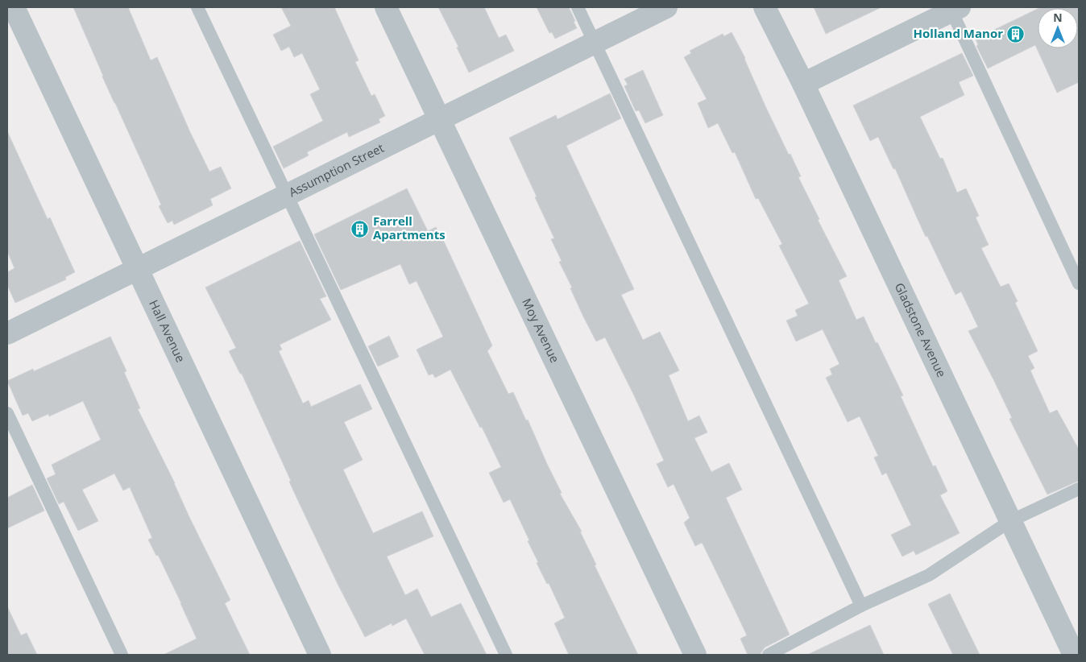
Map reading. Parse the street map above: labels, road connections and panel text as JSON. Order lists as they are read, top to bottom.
{
  "streets": {
    "street": [
      "Assumption Street",
      "Gladstone Avenue",
      "Hall Avenue",
      "Moy Avenue"
    ]
  },
  "crossings": [
    ["Assumption Street", "Hall Avenue"],
    ["Assumption Street", "Moy Avenue"]
  ],
  "places": {
    "building": ["Holland Manor", "Farrell Apartments"]
  },
  "north": "top"
}
